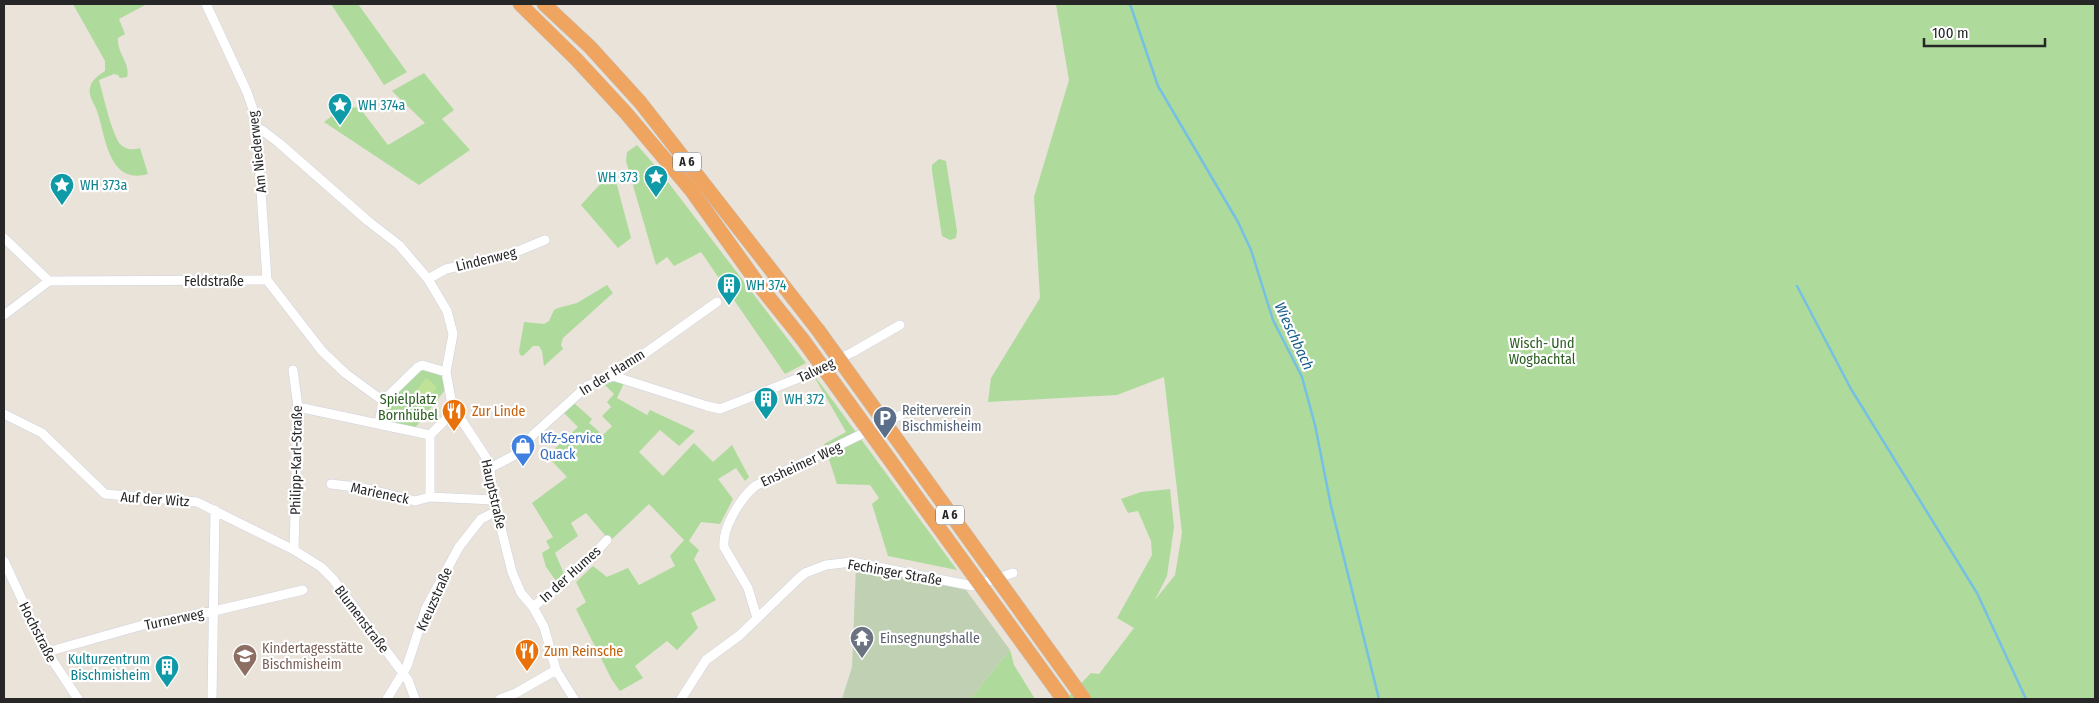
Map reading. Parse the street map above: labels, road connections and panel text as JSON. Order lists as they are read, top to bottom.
{
  "streets": {
    "highway": ["A 6"],
    "street": [
      "Am Niederweg",
      "Lindenweg",
      "Feldstraße",
      "Talweg",
      "In der Hamm",
      "Philipp-Karl-Straße",
      "Ensheimer Weg",
      "Marieneck",
      "Hauptstraße",
      "Auf der Witz",
      "Fechinger Straße",
      "In der Humes",
      "Kreuzstraße",
      "Turnerweg",
      "Blumenstraße",
      "Hochstraße"
    ]
  },
  "crossings": [
    ["Am Niederweg", "Feldstraße"],
    ["Am Niederweg", "Hauptstraße"],
    ["Lindenweg", "Hauptstraße"],
    ["Talweg", "In der Hamm"],
    ["In der Hamm", "Hauptstraße"],
    ["Philipp-Karl-Straße", "Auf der Witz"],
    ["Philipp-Karl-Straße", "Blumenstraße"],
    ["Ensheimer Weg", "Fechinger Straße"],
    ["Marieneck", "Hauptstraße"],
    ["Hauptstraße", "In der Humes"],
    ["Hauptstraße", "Kreuzstraße"],
    ["Auf der Witz", "Blumenstraße"],
    ["Kreuzstraße", "Blumenstraße"],
    ["Turnerweg", "Hochstraße"]
  ],
  "water": ["Wieschbach"],
  "parks": ["Wisch- Und Wogbachtal", "Spielplatz Bornhübel"],
  "places": {
    "place": ["WH 374a", "WH 373", "WH 373a"],
    "building": ["WH 374", "WH 372", "Kulturzentrum Bischmisheim"],
    "restaurant": ["Zur Linde", "Zum Reinsche"],
    "parking": ["Reiterverein Bischmisheim"],
    "shop": ["Kfz-Service Quack"],
    "temple": ["Einsegnungshalle"],
    "school or university": ["Kindertagesstätte Bischmisheim"]
  },
  "scale_bar": "100 m"
}
